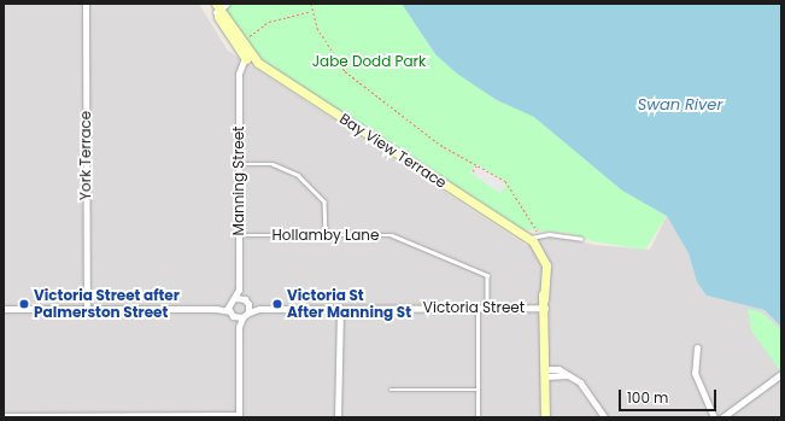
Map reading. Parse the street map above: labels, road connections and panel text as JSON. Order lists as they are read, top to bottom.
{
  "streets": {
    "street": [
      "Bay View Terrace",
      "York Terrace",
      "Manning Street",
      "Victoria Street"
    ],
    "lane": ["Hollamby Lane"]
  },
  "crossings": [
    ["Bay View Terrace", "Manning Street"],
    ["Bay View Terrace", "Victoria Street"],
    ["Manning Street", "Hollamby Lane"],
    ["Manning Street", "Victoria Street"],
    ["Hollamby Lane", "Victoria Street"]
  ],
  "water": ["Swan River"],
  "parks": ["Jabe Dodd Park"],
  "places": ["Victoria Street after Palmerston Street", "Victoria St After Manning St"],
  "scale_bar": "100 m"
}
